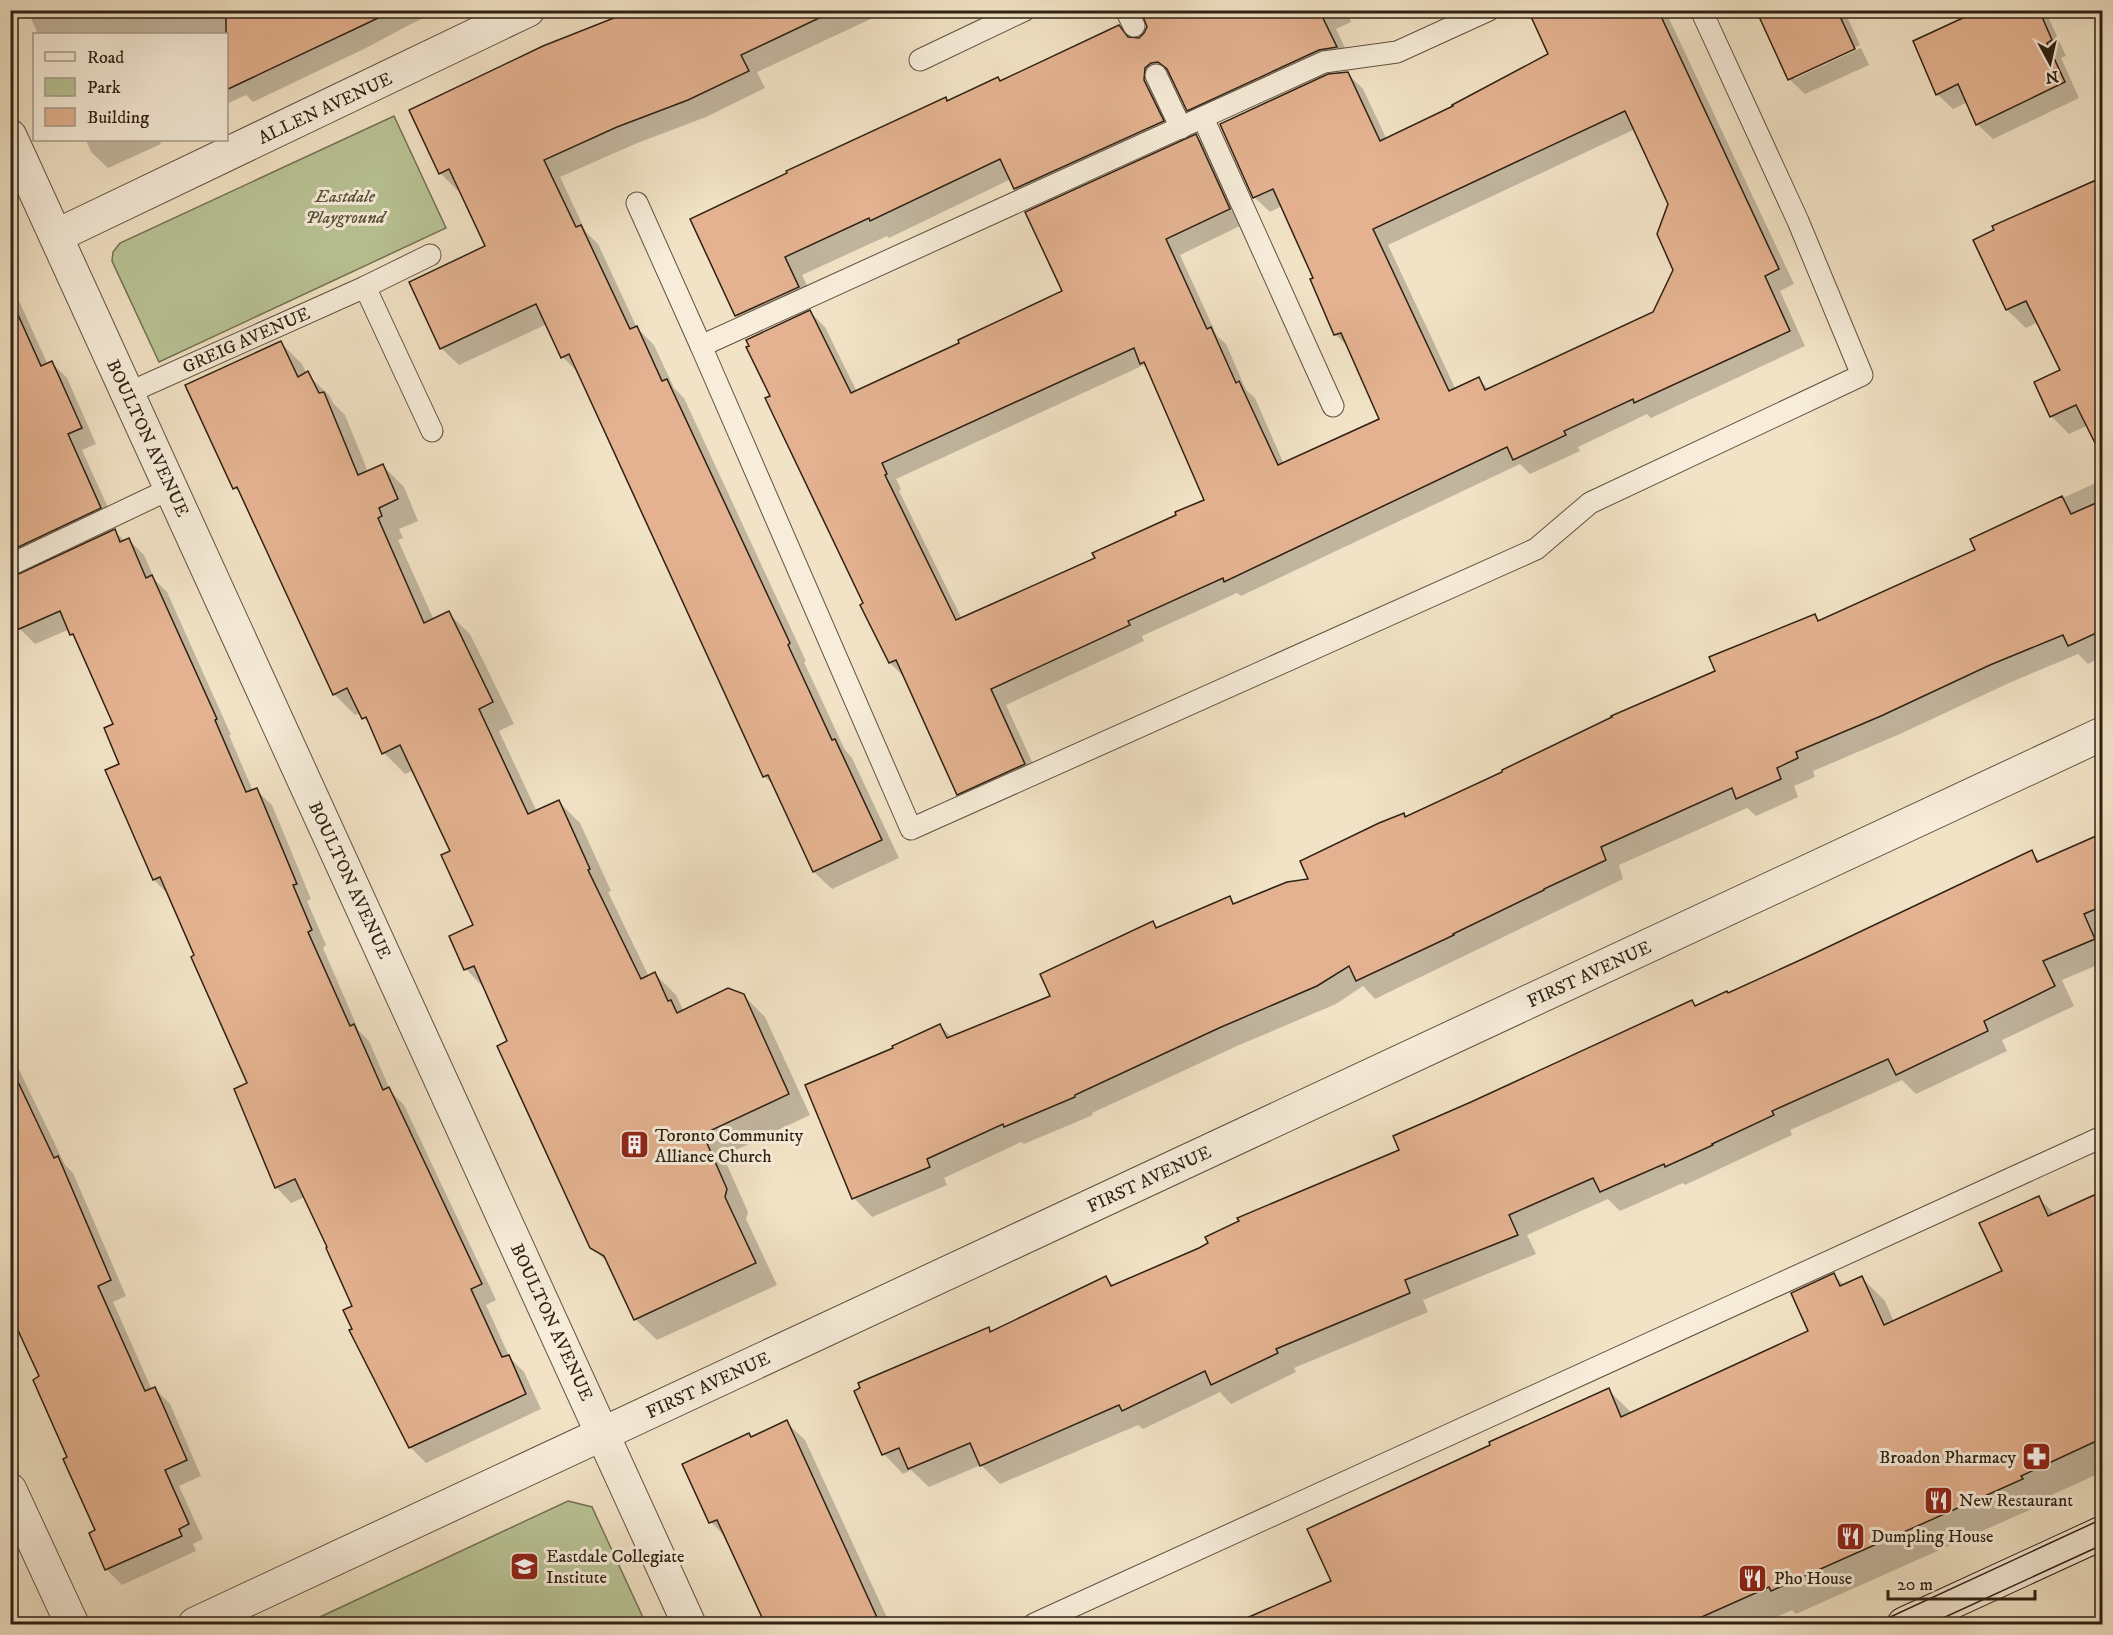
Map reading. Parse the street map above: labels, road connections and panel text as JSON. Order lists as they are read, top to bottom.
{
  "streets": {
    "street": ["ALLEN AVENUE", "BOULTON AVENUE", "FIRST AVENUE"],
    "lane": ["GREIG AVENUE"]
  },
  "crossings": [
    ["ALLEN AVENUE", "BOULTON AVENUE"],
    ["GREIG AVENUE", "BOULTON AVENUE"],
    ["BOULTON AVENUE", "FIRST AVENUE"]
  ],
  "parks": ["Eastdale Playground"],
  "places": {
    "building": ["Toronto Community Alliance Church"],
    "pharmacy": ["Broadon Pharmacy"],
    "restaurant": ["New Restaurant", "Dumpling House", "Pho House"],
    "school or university": ["Eastdale Collegiate Institute"]
  },
  "legend": ["Road", "Park", "Building"],
  "scale_bar": "20 m",
  "north": "bottom"
}
